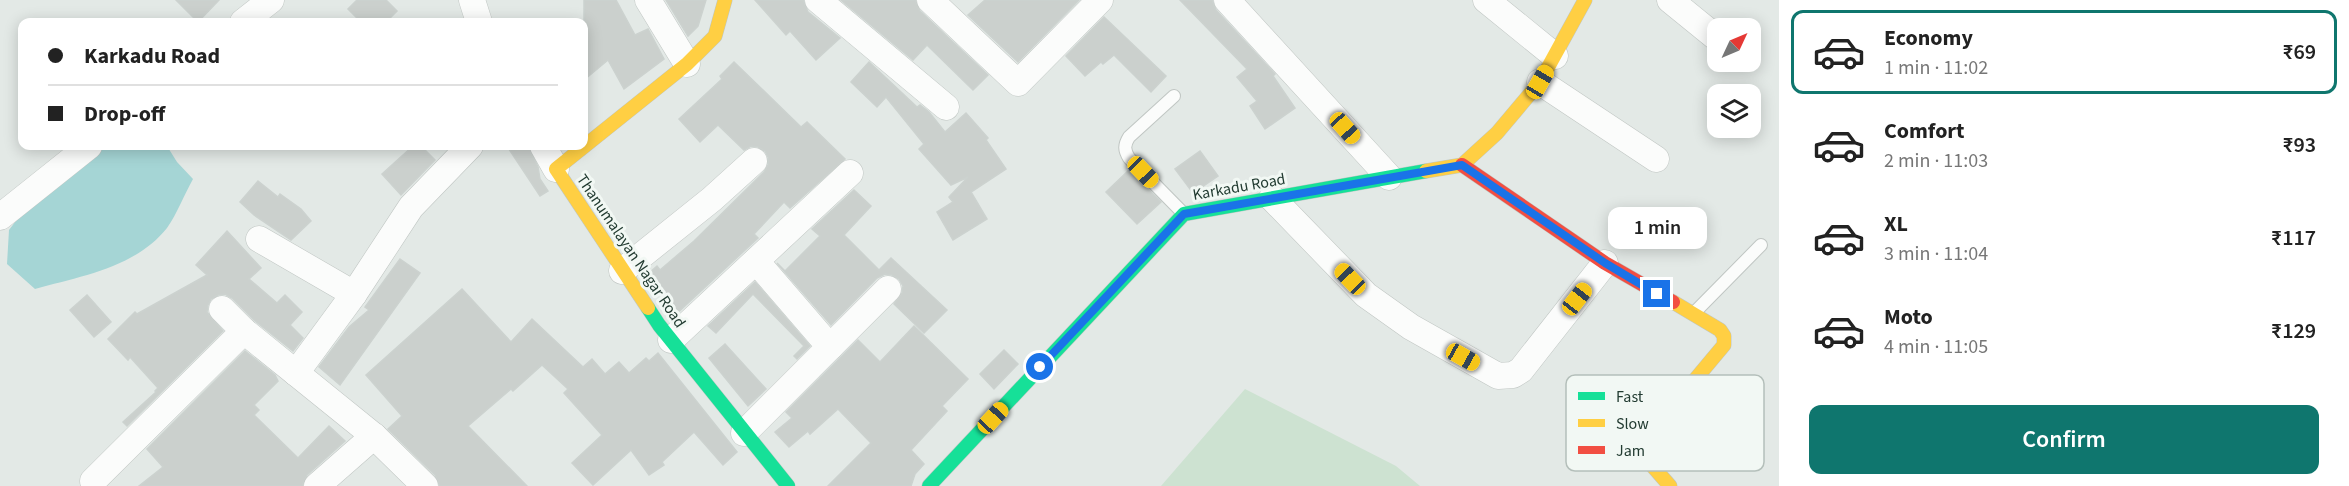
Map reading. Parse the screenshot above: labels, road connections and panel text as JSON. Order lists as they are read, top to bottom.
{
  "streets": {
    "street": ["Karkadu Road", "Thanumalayan Nagar Road"]
  },
  "legend": ["Fast", "Slow", "Jam"],
  "north": "top right",
  "page": {
    "list": [
      {
        "name": "Economy",
        "note": "1 min · 11:02",
        "value": "₹69"
      },
      {
        "name": "Comfort",
        "note": "2 min · 11:03",
        "value": "₹93"
      },
      {
        "name": "XL",
        "note": "3 min · 11:04",
        "value": "₹117"
      },
      {
        "name": "Moto",
        "note": "4 min · 11:05",
        "value": "₹129"
      }
    ],
    "banner": ["Karkadu Road", "Drop-off"],
    "bubble": "1 min",
    "buttons": "Confirm"
  }
}
